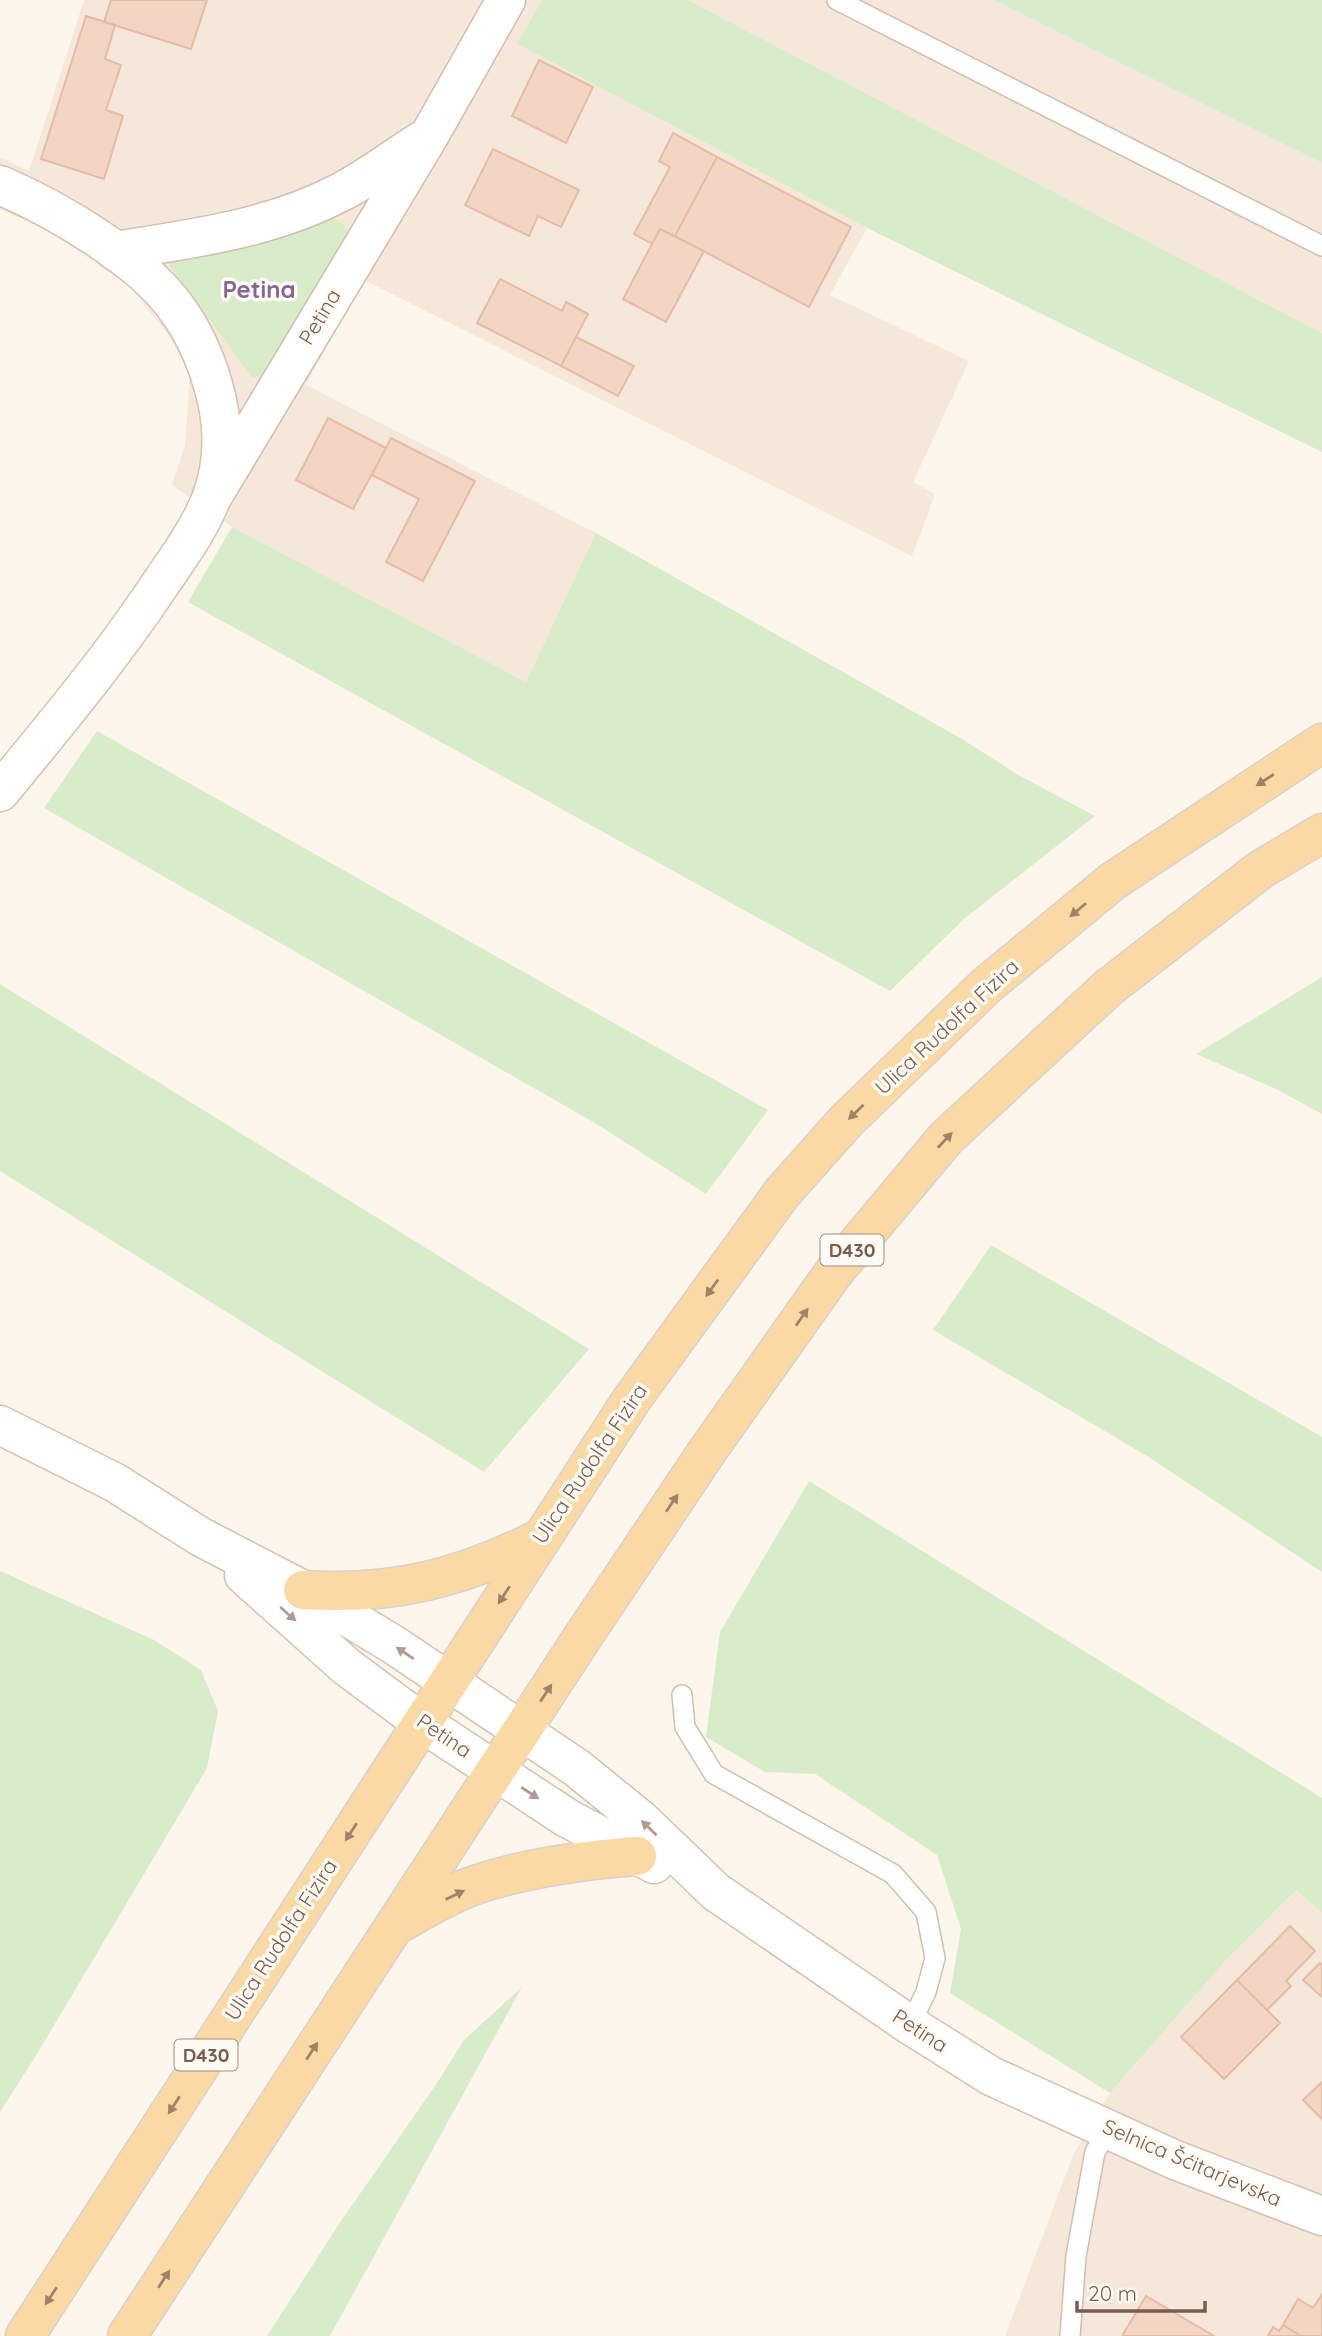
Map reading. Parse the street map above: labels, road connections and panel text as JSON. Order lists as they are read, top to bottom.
{
  "streets": {
    "main road": ["Ulica Rudolfa Fizira", "D430"],
    "street": ["Petina", "Selnica Šćitarjevska"]
  },
  "crossings": [
    ["Petina", "Ulica Rudolfa Fizira"],
    ["Petina", "D430"],
    ["Petina", "Selnica Šćitarjevska"]
  ],
  "districts": ["Petina"],
  "scale_bar": "20 m"
}
